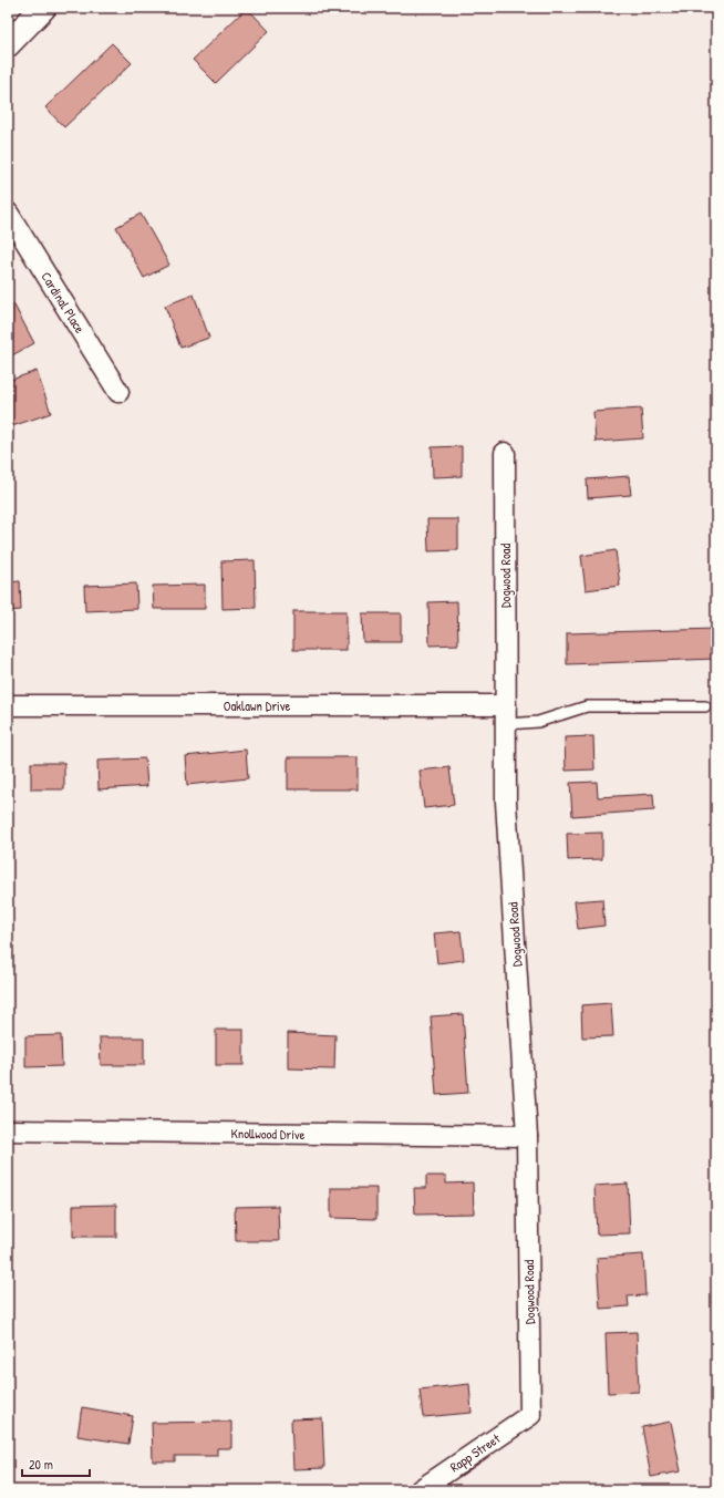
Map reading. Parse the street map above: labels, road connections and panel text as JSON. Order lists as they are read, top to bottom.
{
  "streets": {
    "street": [
      "Cardinal Place",
      "Dogwood Road",
      "Oaklawn Drive",
      "Knollwood Drive",
      "Rapp Street"
    ]
  },
  "crossings": [
    ["Dogwood Road", "Oaklawn Drive"],
    ["Dogwood Road", "Knollwood Drive"],
    ["Dogwood Road", "Rapp Street"]
  ],
  "scale_bar": "20 m"
}
